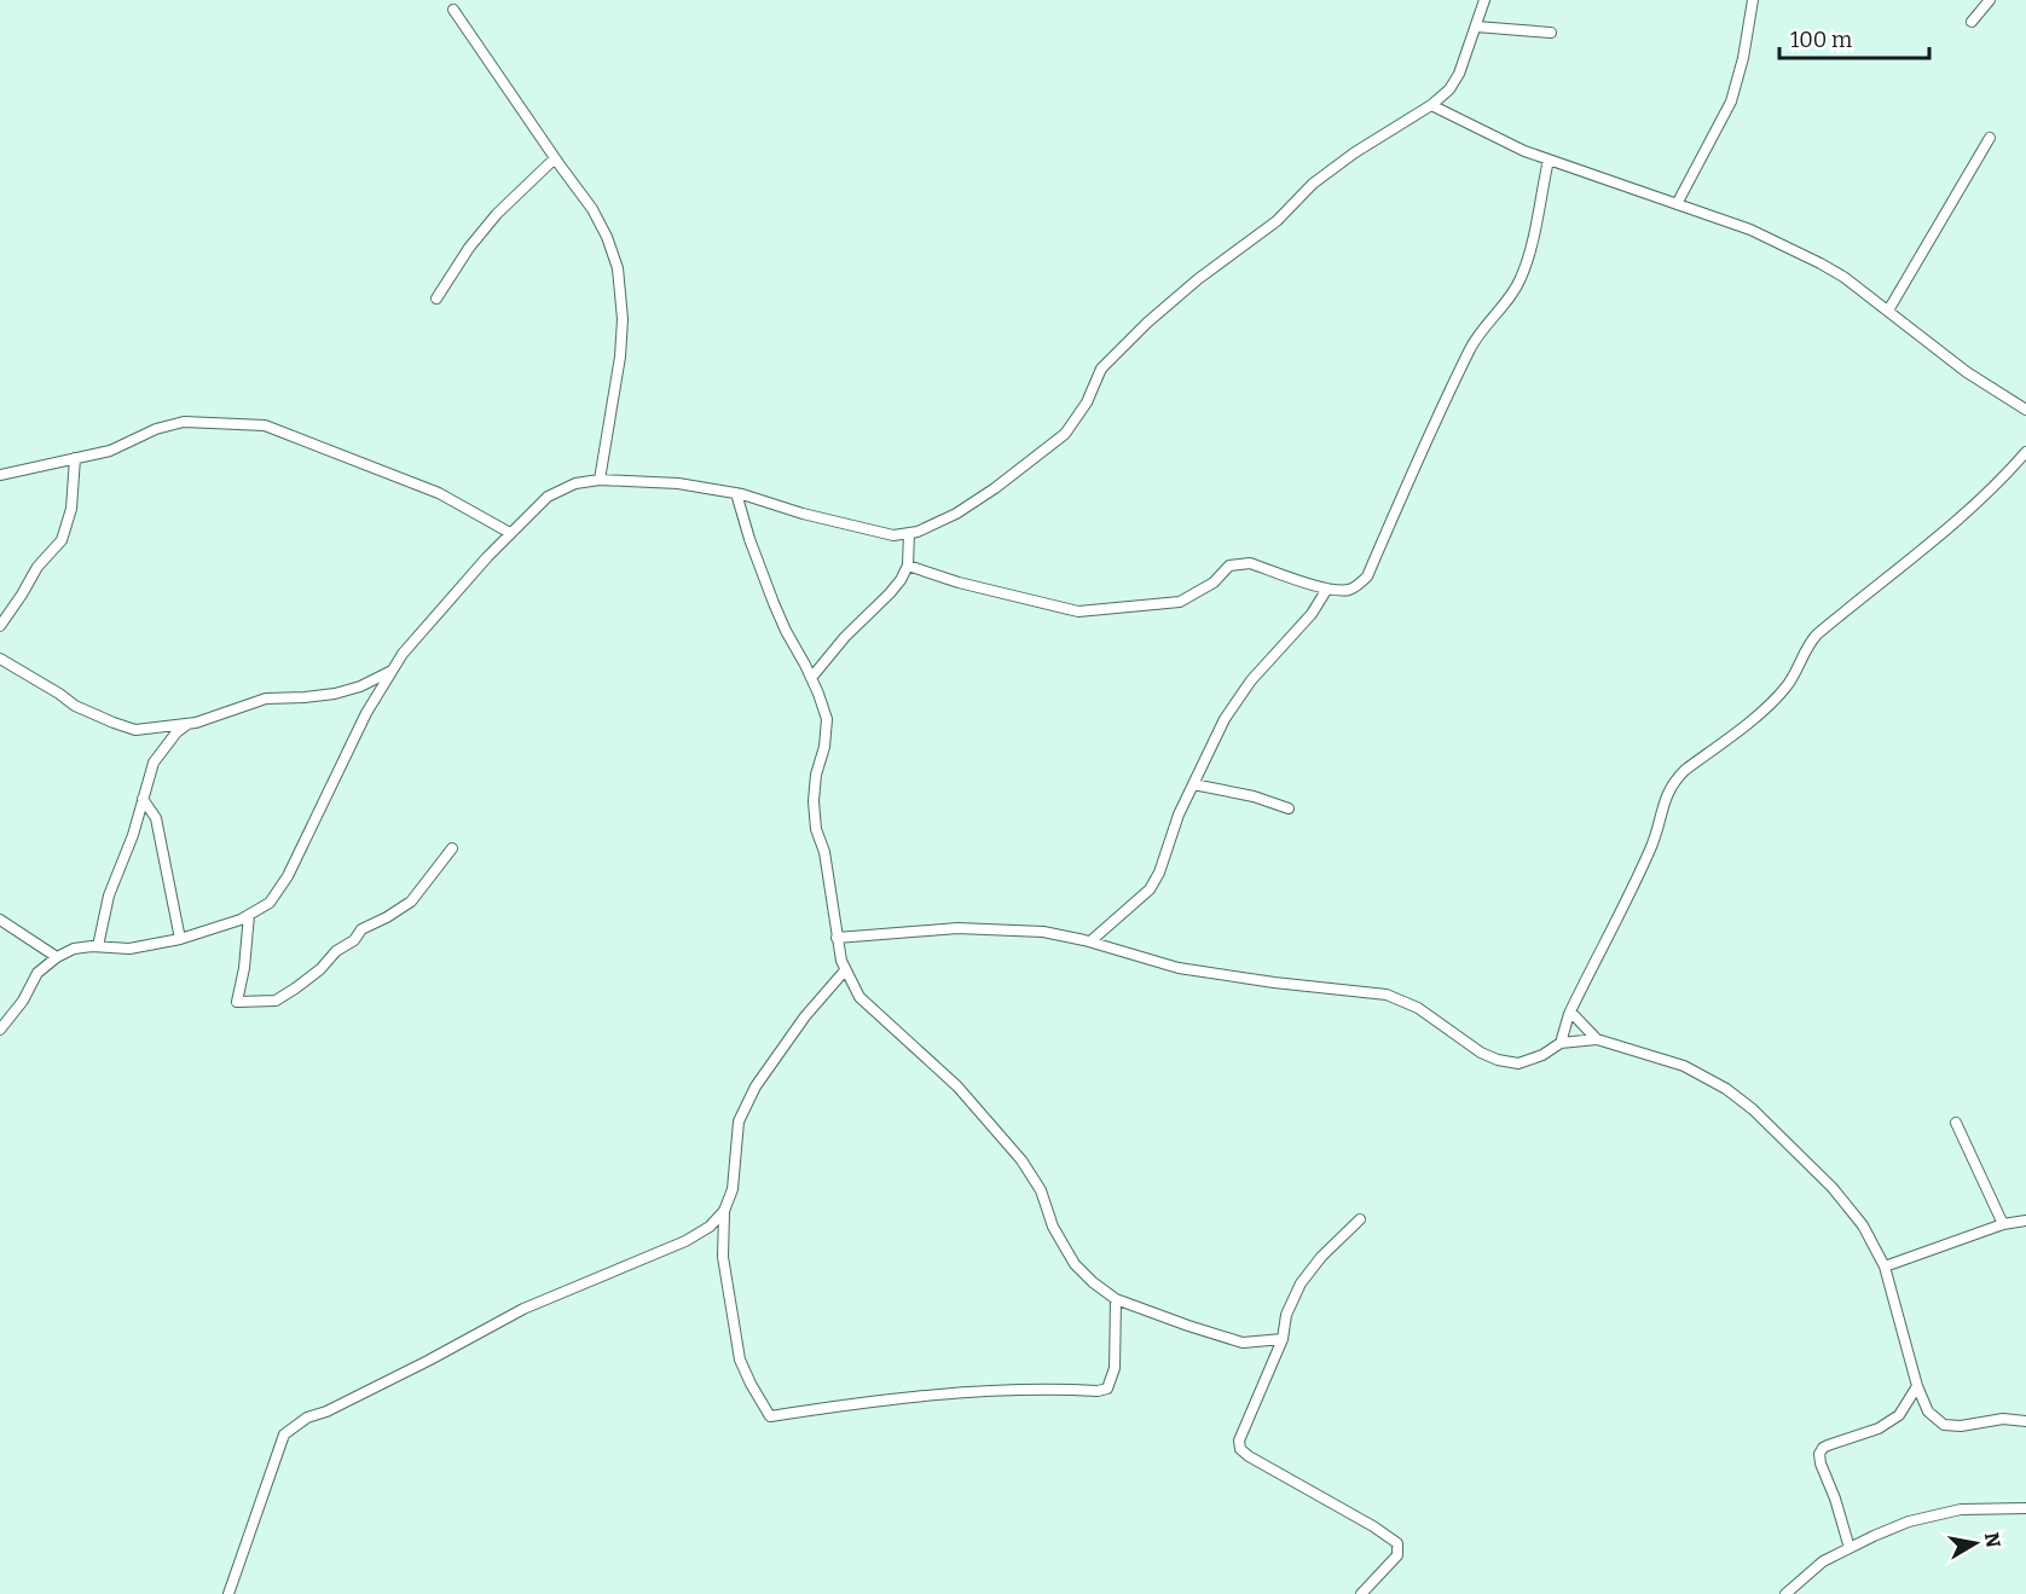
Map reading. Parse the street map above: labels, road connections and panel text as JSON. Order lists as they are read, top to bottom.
{
  "scale_bar": "100 m",
  "north": "right"
}
